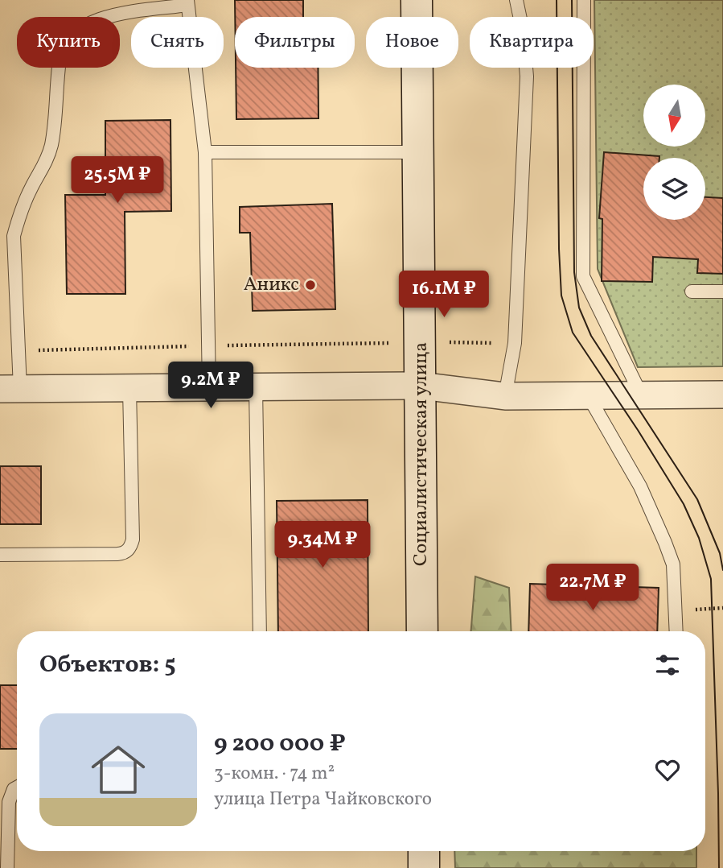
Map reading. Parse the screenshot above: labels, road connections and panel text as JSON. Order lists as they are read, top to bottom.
{
  "streets": {
    "street": ["Социалистическая улица"]
  },
  "places": ["Аникс"],
  "north": "bottom",
  "page": {
    "chip": [
      "Купить",
      "Снять",
      "Фильтры",
      "Новое",
      "Квартира"
    ],
    "price": [
      "25.5M ₽",
      "16.1M ₽",
      "9.2M ₽",
      "9.34M ₽",
      "22.7M ₽"
    ],
    "heading": "Объектов: 5",
    "list": [
      {
        "name": "9 200 000 ₽",
        "note": "3-комн. · 74 m² · улица Петра Чайковского"
      }
    ]
  }
}
